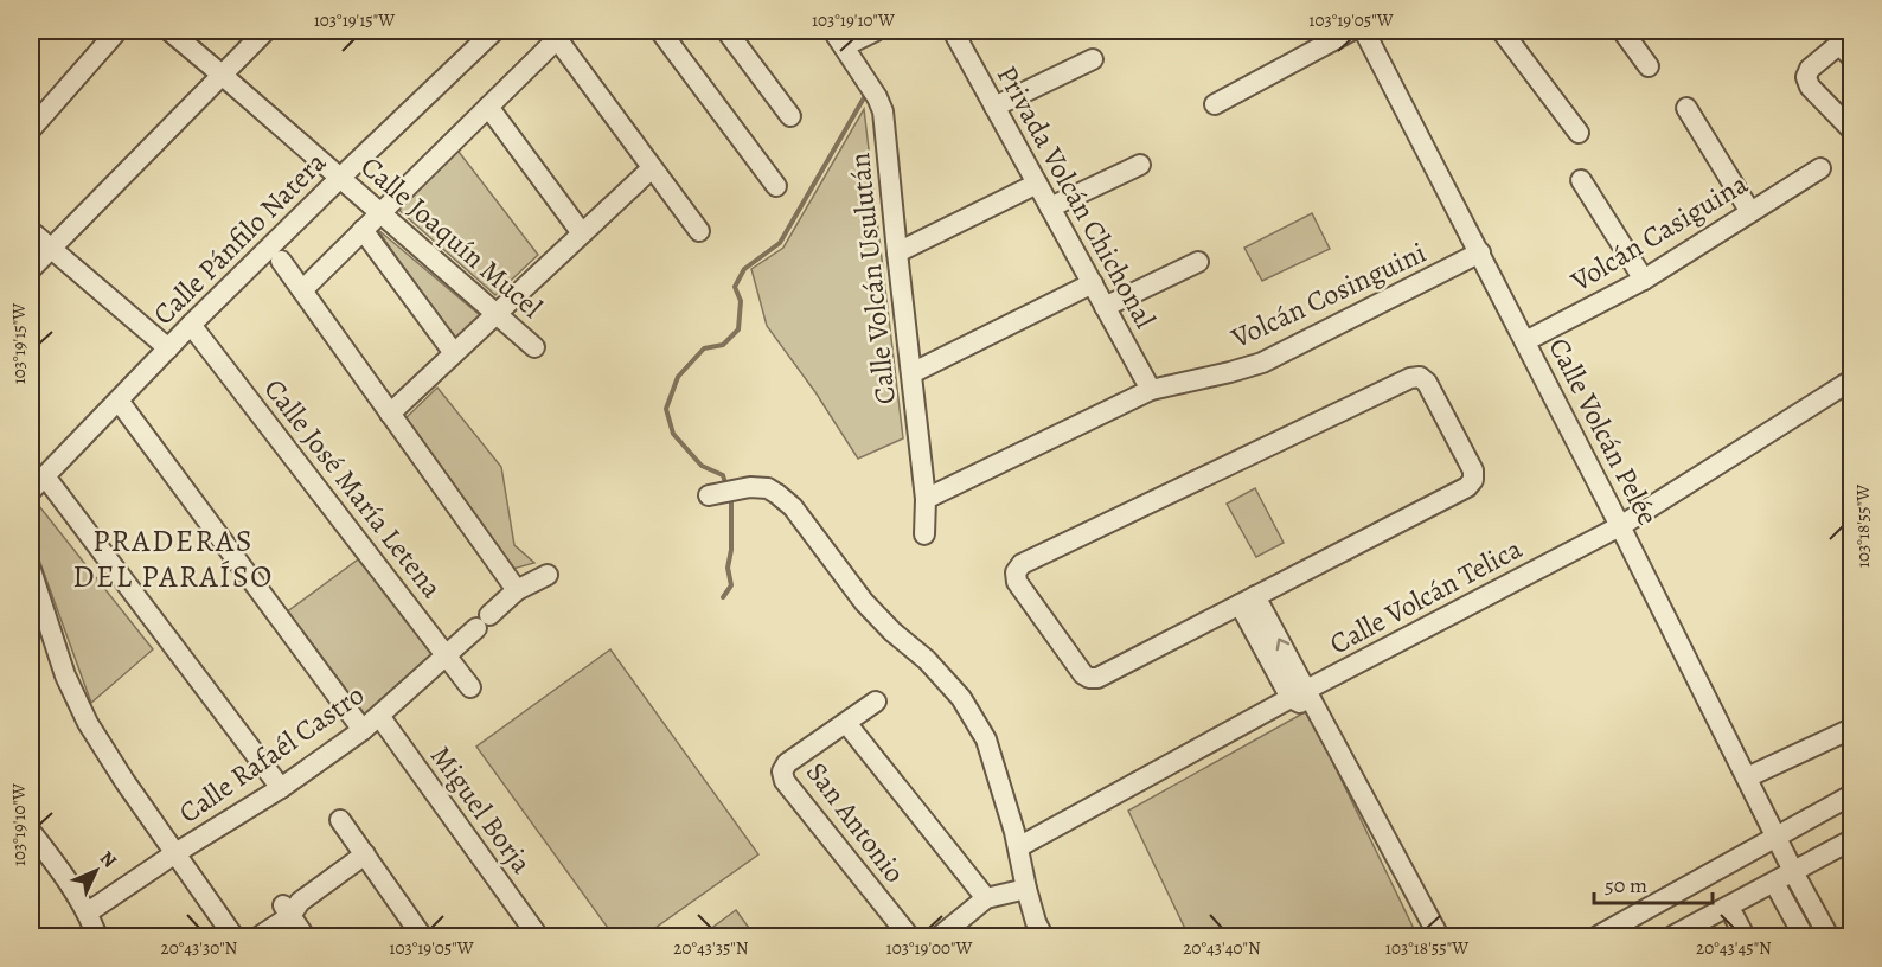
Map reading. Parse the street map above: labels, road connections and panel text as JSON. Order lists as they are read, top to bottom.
{
  "streets": {
    "street": [
      "Privada Volcán Chichonal",
      "Volcán Casiguina",
      "Calle Joaquín Mucel",
      "Calle Pánfilo Natera",
      "Calle Volcán Usulután",
      "Volcán Cosinguini",
      "Calle Volcán Pelée",
      "Calle José María Letena",
      "Calle Volcán Telica",
      "Calle Rafaél Castro",
      "Miguel Borja",
      "San Antonio"
    ]
  },
  "crossings": [
    ["Privada Volcán Chichonal", "Volcán Cosinguini"],
    ["Volcán Casiguina", "Calle Volcán Pelée"],
    ["Calle Joaquín Mucel", "Calle Pánfilo Natera"],
    ["Calle Pánfilo Natera", "Calle José María Letena"],
    ["Calle Volcán Usulután", "Volcán Cosinguini"],
    ["Volcán Cosinguini", "Calle Volcán Pelée"],
    ["Calle Volcán Pelée", "Calle Volcán Telica"],
    ["Calle José María Letena", "Calle Rafaél Castro"],
    ["Calle Rafaél Castro", "Miguel Borja"]
  ],
  "districts": ["PRADERAS DEL PARAÍSO"],
  "scale_bar": "50 m",
  "north": "top right",
  "coordinates": [
    "103°19'15\"W",
    "103°19'10\"W",
    "103°19'05\"W",
    "103°18'55\"W",
    "20°43'30\"N",
    "20°43'35\"N",
    "103°19'00\"W",
    "20°43'40\"N",
    "20°43'45\"N"
  ]
}
